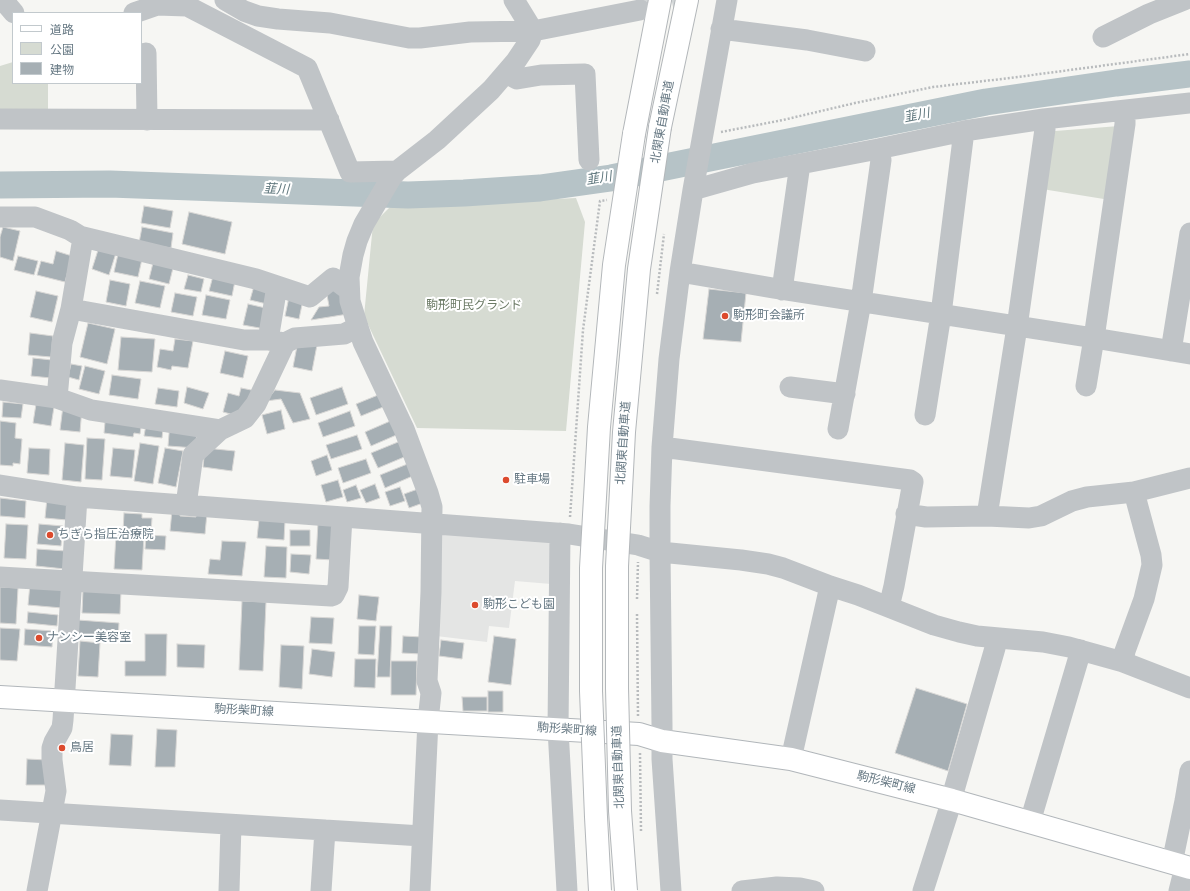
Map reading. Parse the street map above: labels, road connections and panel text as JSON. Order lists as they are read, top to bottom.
{
  "streets": {
    "main road": ["北関東自動車道", "駒形柴町線"]
  },
  "water": ["韮川"],
  "parks": ["駒形町民グランド"],
  "places": [
    "駒形町会議所",
    "駐車場",
    "ちぎら指圧治療院",
    "駒形こども園",
    "ナンシー美容室",
    "鳥居"
  ],
  "legend": ["道路", "公園", "建物"]
}
